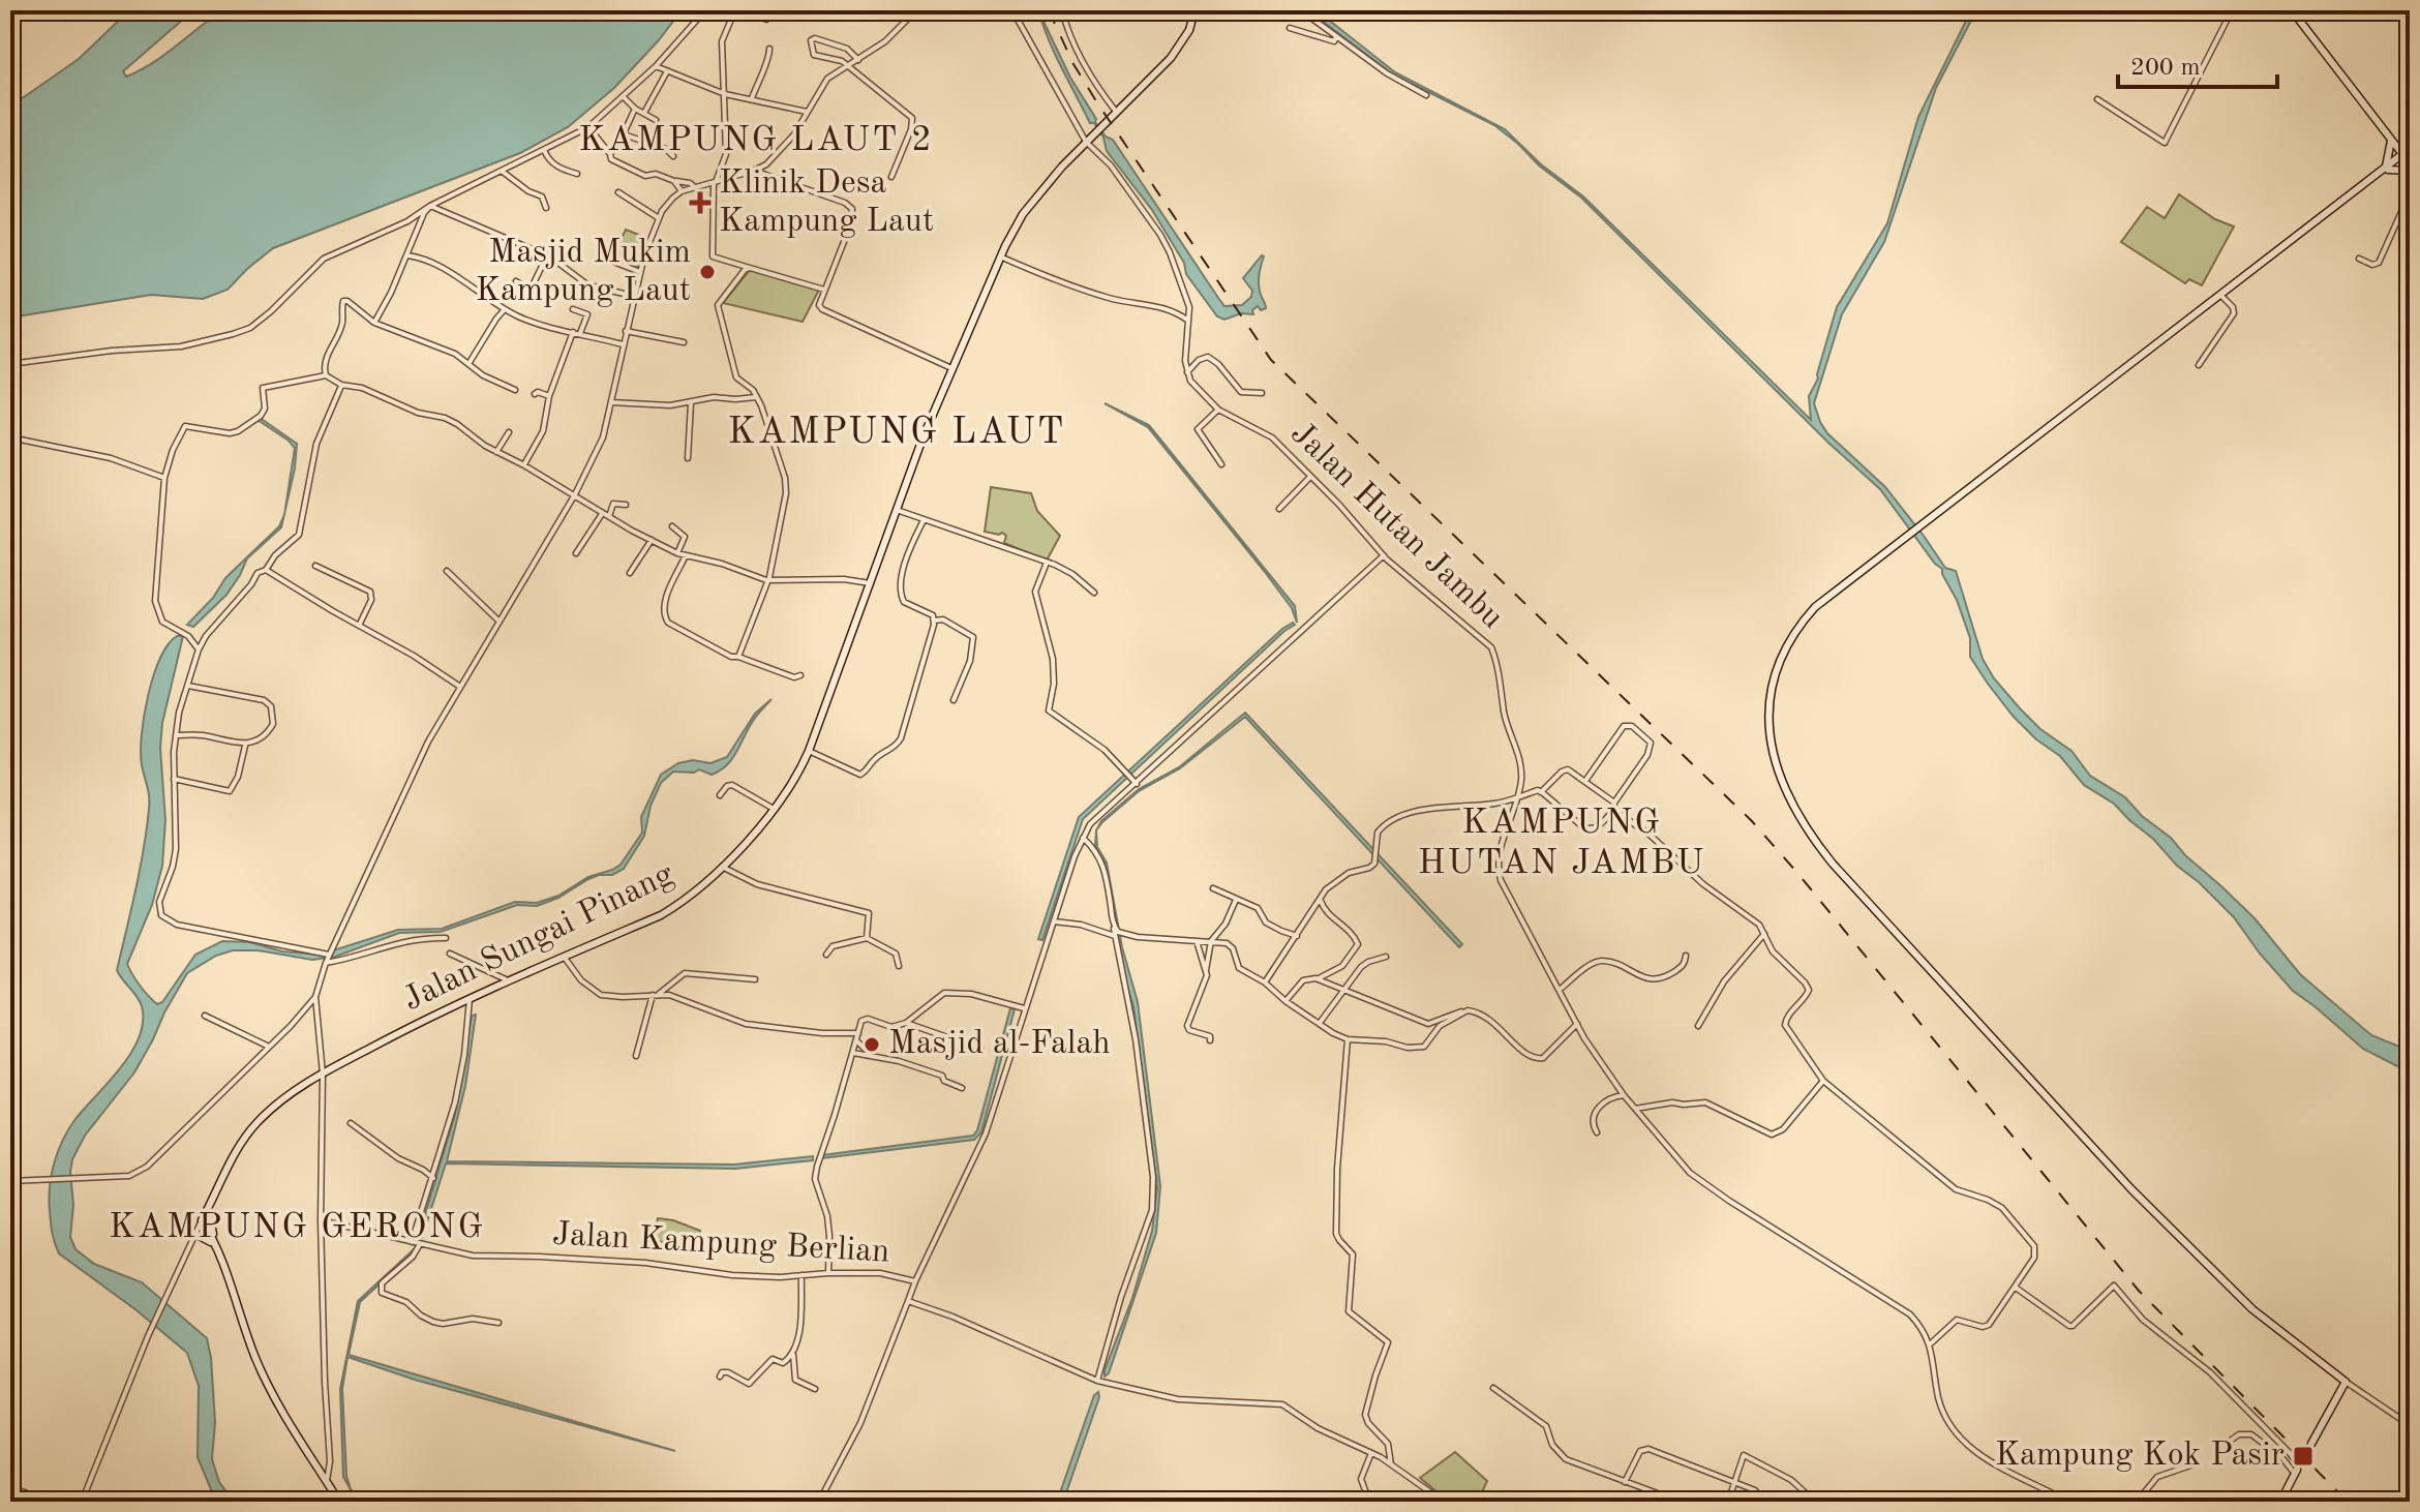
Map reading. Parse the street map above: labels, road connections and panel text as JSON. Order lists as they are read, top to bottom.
{
  "streets": {
    "street": ["Jalan Hutan Jambu", "Jalan Sungai Pinang", "Jalan Kampung Berlian"]
  },
  "districts": [
    "KAMPUNG LAUT 2",
    "KAMPUNG LAUT",
    "KAMPUNG HUTAN JAMBU",
    "KAMPUNG GERONG"
  ],
  "places": {
    "health": ["Klinik Desa Kampung Laut"],
    "other": ["Masjid Mukim Kampung Laut", "Masjid al-Falah"],
    "transit": ["Kampung Kok Pasir"]
  },
  "scale_bar": "200 m"
}
